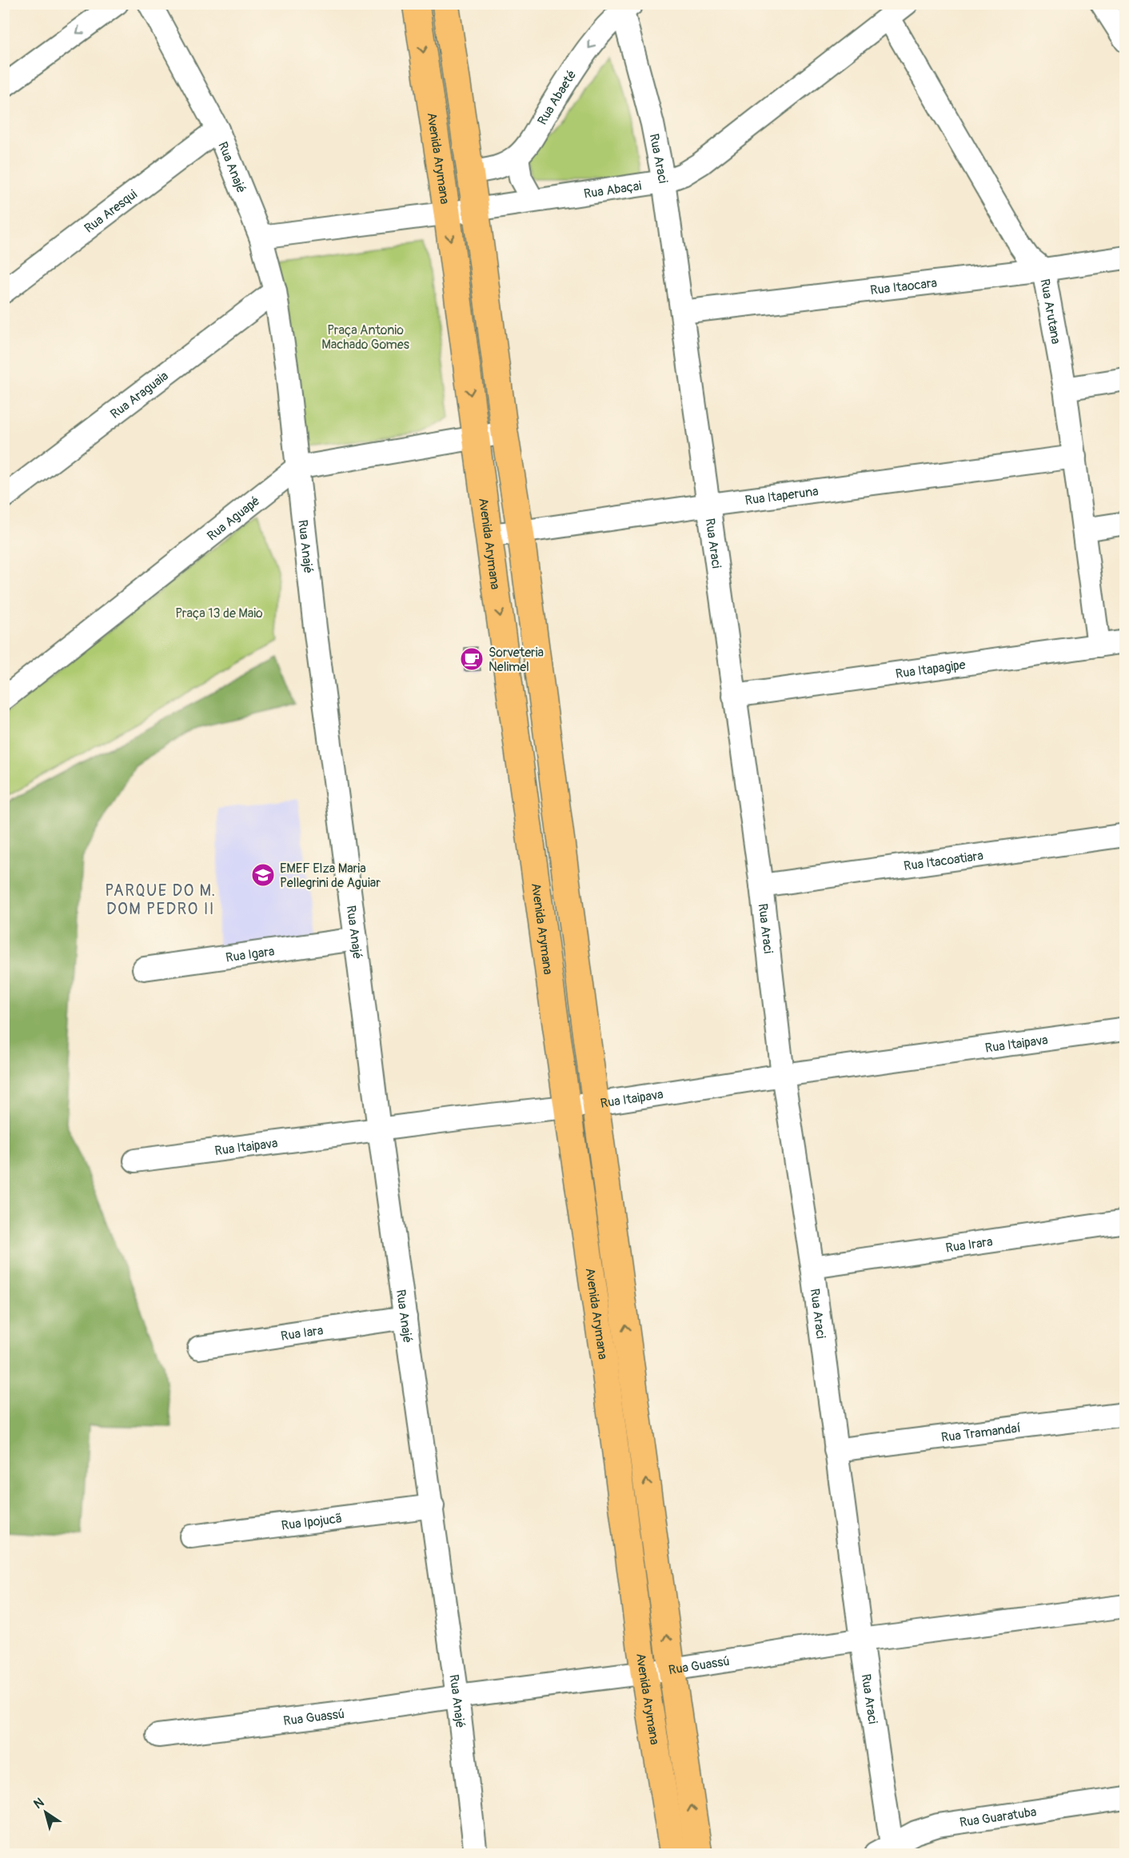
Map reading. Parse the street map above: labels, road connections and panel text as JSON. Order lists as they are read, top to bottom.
{
  "streets": {
    "main road": ["Avenida Arymana"],
    "street": [
      "Rua Abaeté",
      "Rua Araci",
      "Rua Anajé",
      "Rua Abaçai",
      "Rua Aresqui",
      "Rua Itaocara",
      "Rua Arutana",
      "Rua Araguaia",
      "Rua Itaperuna",
      "Rua Aguapé",
      "Rua Itapagipe",
      "Rua Itacoatiara",
      "Rua Igara",
      "Rua Itaipava",
      "Rua Irara",
      "Rua Iara",
      "Rua Tramandaí",
      "Rua Ipojucã",
      "Rua Guassú",
      "Rua Guaratuba"
    ]
  },
  "crossings": [
    ["Rua Abaeté", "Rua Araci"],
    ["Rua Abaeté", "Avenida Arymana"],
    ["Rua Araci", "Rua Abaçai"],
    ["Rua Araci", "Rua Itaocara"],
    ["Rua Araci", "Rua Itaperuna"],
    ["Rua Araci", "Rua Itapagipe"],
    ["Rua Araci", "Rua Itacoatiara"],
    ["Rua Araci", "Rua Itaipava"],
    ["Rua Araci", "Rua Irara"],
    ["Rua Araci", "Rua Tramandaí"],
    ["Rua Araci", "Rua Guassú"],
    ["Rua Araci", "Rua Guaratuba"],
    ["Avenida Arymana", "Rua Abaçai"],
    ["Avenida Arymana", "Rua Itaperuna"],
    ["Avenida Arymana", "Rua Aguapé"],
    ["Avenida Arymana", "Rua Itaipava"],
    ["Avenida Arymana", "Rua Guassú"],
    ["Rua Anajé", "Rua Abaçai"],
    ["Rua Anajé", "Rua Aresqui"],
    ["Rua Anajé", "Rua Araguaia"],
    ["Rua Anajé", "Rua Aguapé"],
    ["Rua Anajé", "Rua Igara"],
    ["Rua Anajé", "Rua Itaipava"],
    ["Rua Anajé", "Rua Iara"],
    ["Rua Anajé", "Rua Ipojucã"],
    ["Rua Anajé", "Rua Guassú"],
    ["Rua Abaçai", "Rua Arutana"],
    ["Rua Itaocara", "Rua Arutana"],
    ["Rua Arutana", "Rua Itaperuna"],
    ["Rua Arutana", "Rua Itapagipe"]
  ],
  "one_way": ["Rua Abaeté"],
  "districts": ["PARQUE DO M. DOM PEDRO II"],
  "parks": ["Praça Antonio Machado Gomes", "Praça 13 de Maio"],
  "places": {
    "cafe": ["Sorveteria Nelimel"],
    "school or university": ["EMEF Elza Maria Pellegrini de Aguiar"]
  },
  "north": "top left"
}
